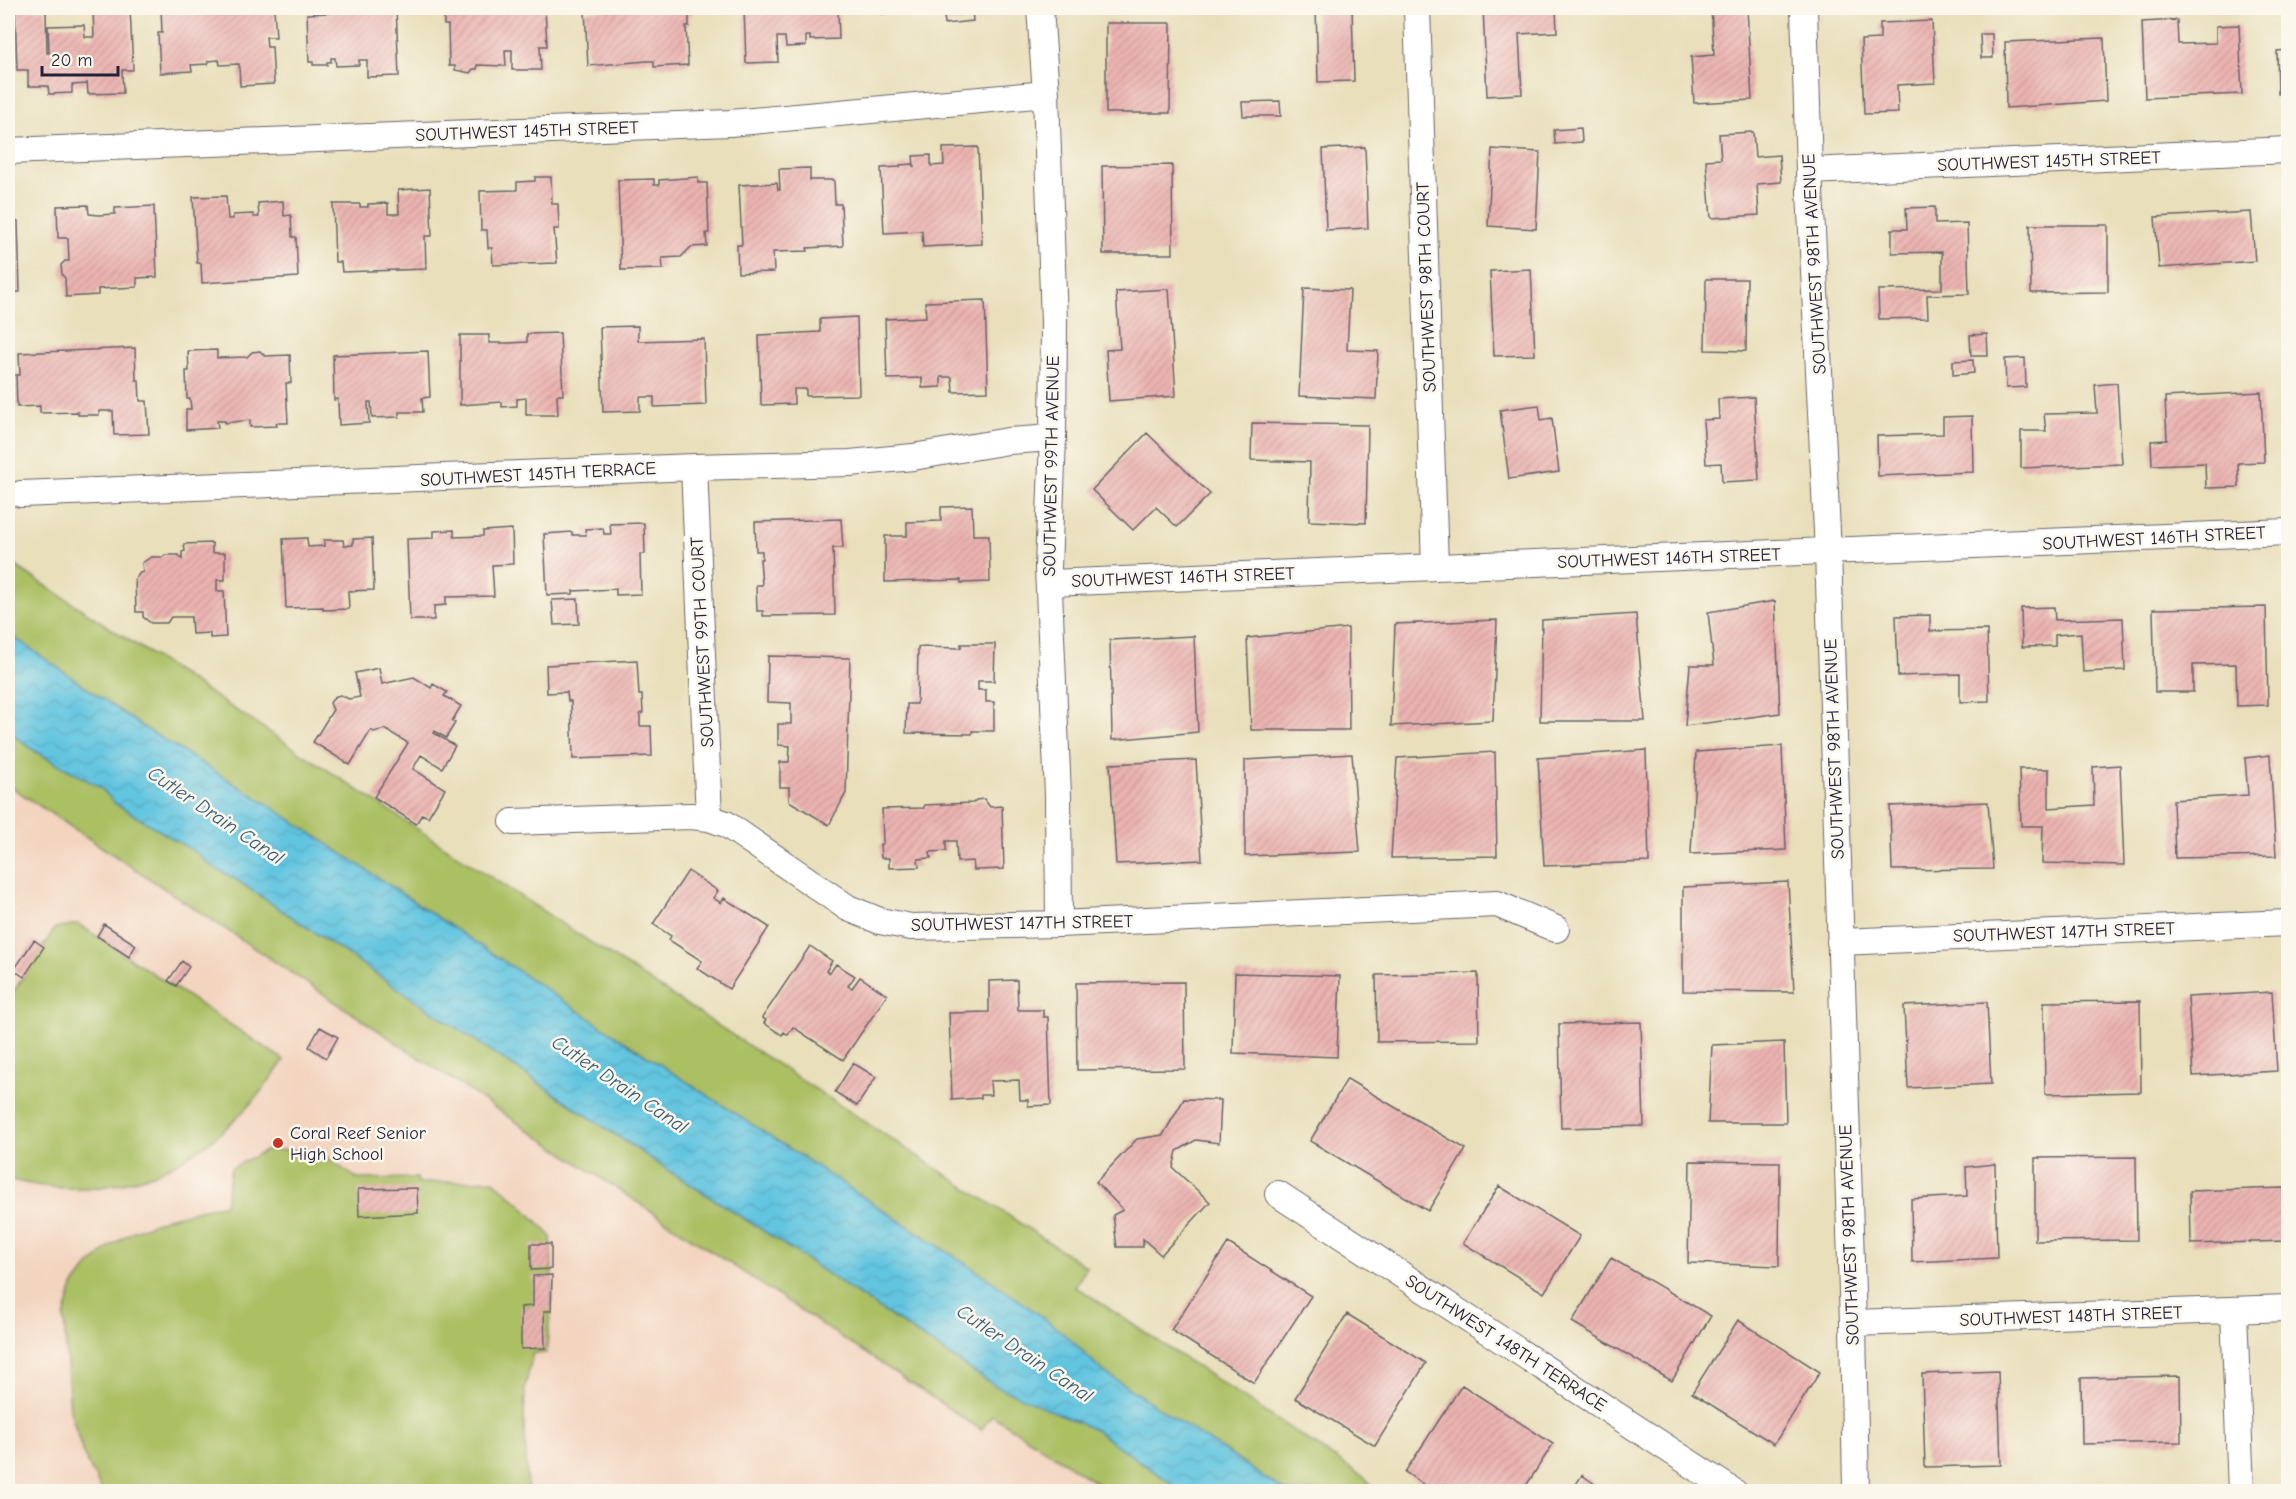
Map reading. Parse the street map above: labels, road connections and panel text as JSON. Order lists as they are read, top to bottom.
{
  "streets": {
    "street": [
      "SOUTHWEST 145TH STREET",
      "SOUTHWEST 98TH AVENUE",
      "SOUTHWEST 98TH COURT",
      "SOUTHWEST 99TH AVENUE",
      "SOUTHWEST 145TH TERRACE",
      "SOUTHWEST 146TH STREET",
      "SOUTHWEST 99TH COURT",
      "SOUTHWEST 147TH STREET",
      "SOUTHWEST 148TH STREET",
      "SOUTHWEST 148TH TERRACE"
    ]
  },
  "crossings": [
    ["SOUTHWEST 145TH STREET", "SOUTHWEST 98TH AVENUE"],
    ["SOUTHWEST 145TH STREET", "SOUTHWEST 99TH AVENUE"],
    ["SOUTHWEST 98TH AVENUE", "SOUTHWEST 146TH STREET"],
    ["SOUTHWEST 98TH AVENUE", "SOUTHWEST 147TH STREET"],
    ["SOUTHWEST 98TH AVENUE", "SOUTHWEST 148TH STREET"],
    ["SOUTHWEST 98TH COURT", "SOUTHWEST 146TH STREET"],
    ["SOUTHWEST 99TH AVENUE", "SOUTHWEST 145TH TERRACE"],
    ["SOUTHWEST 99TH AVENUE", "SOUTHWEST 146TH STREET"],
    ["SOUTHWEST 99TH AVENUE", "SOUTHWEST 147TH STREET"],
    ["SOUTHWEST 145TH TERRACE", "SOUTHWEST 99TH COURT"],
    ["SOUTHWEST 99TH COURT", "SOUTHWEST 147TH STREET"]
  ],
  "water": ["Cutler Drain Canal"],
  "places": ["Coral Reef Senior High School"],
  "scale_bar": "20 m"
}
